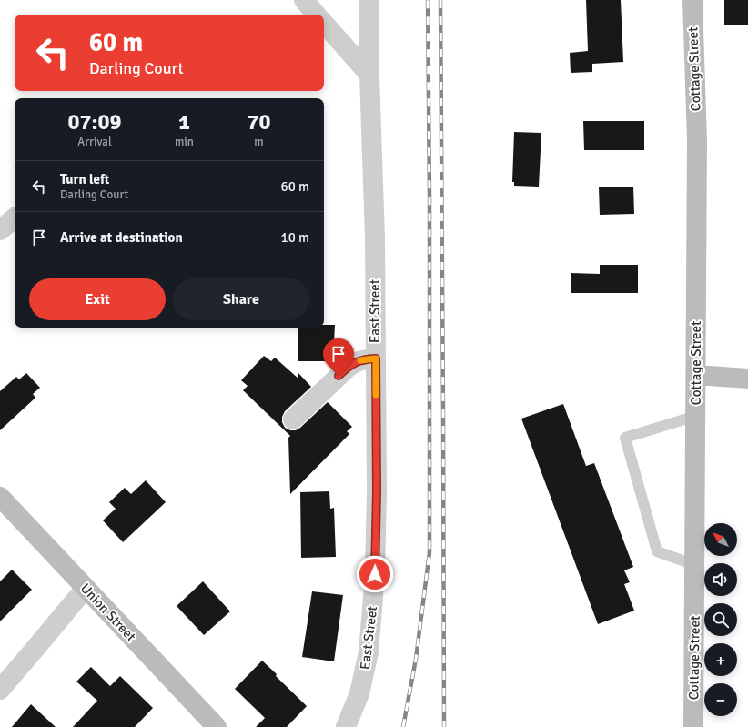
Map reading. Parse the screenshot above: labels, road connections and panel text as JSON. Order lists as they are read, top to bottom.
{
  "streets": {
    "street": ["Cottage Street", "East Street", "Union Street"]
  },
  "north": "top left",
  "page": {
    "turn": ["60 m", "Darling Court"],
    "eta": [
      "07:09",
      "Arrival",
      "1",
      "min",
      "70",
      "m"
    ],
    "list": [
      {
        "name": "Turn left",
        "note": "Darling Court",
        "value": "60 m"
      },
      {
        "name": "Arrive at destination",
        "value": "10 m"
      }
    ],
    "buttons": ["Exit", "Share"],
    "map_buttons": ["+", "−"]
  }
}
